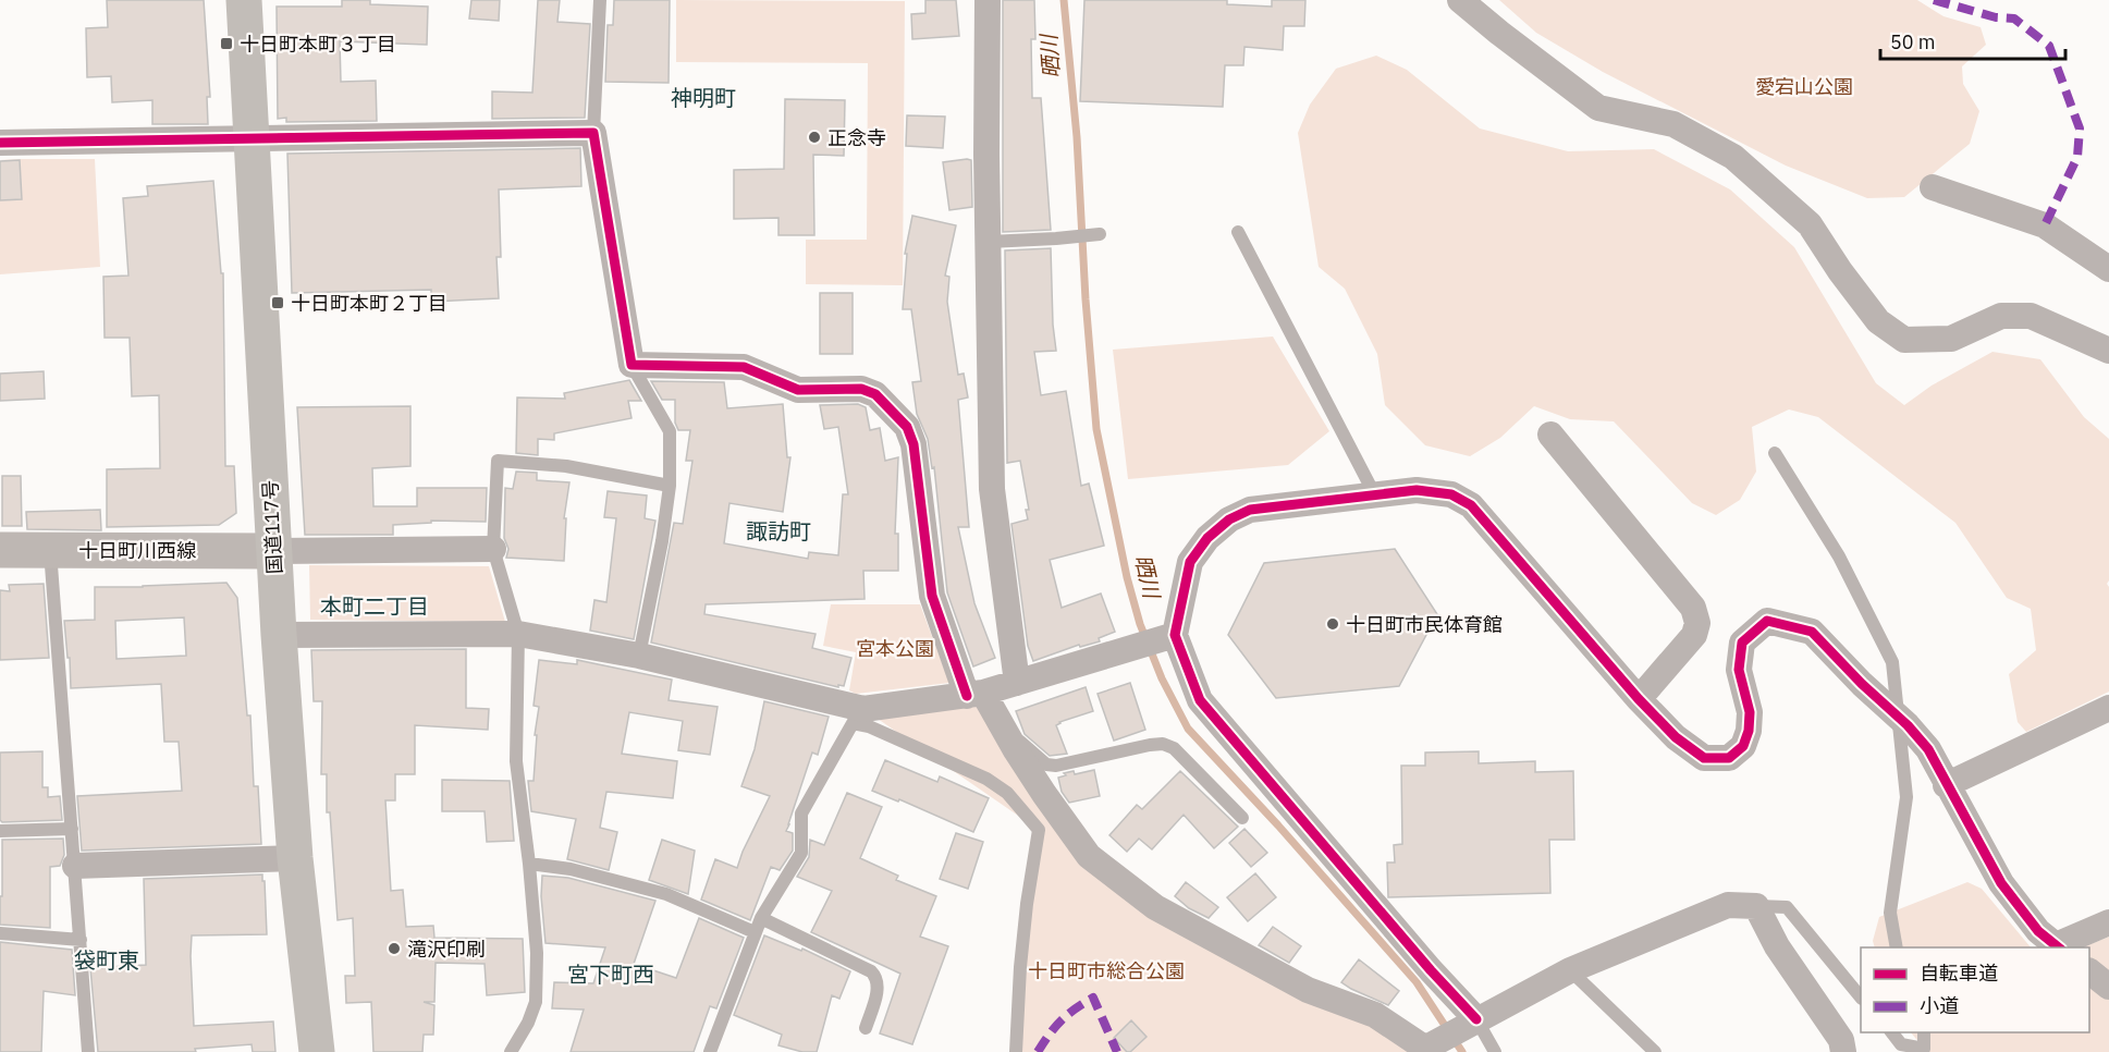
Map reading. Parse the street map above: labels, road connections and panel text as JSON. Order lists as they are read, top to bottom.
{
  "streets": {
    "highway": ["国道117号"],
    "main road": ["十日町川西線"]
  },
  "crossings": [
    ["国道117号", "十日町川西線"]
  ],
  "districts": [
    "神明町",
    "諏訪町",
    "本町二丁目",
    "袋町東",
    "宮下町西"
  ],
  "water": ["晒川"],
  "parks": ["愛宕山公園", "宮本公園", "十日町市総合公園"],
  "places": {
    "transit": ["十日町本町３丁目", "十日町本町２丁目"],
    "other": ["正念寺", "十日町市民体育館", "滝沢印刷"]
  },
  "legend": ["自転車道", "小道"],
  "scale_bar": "50 m"
}
